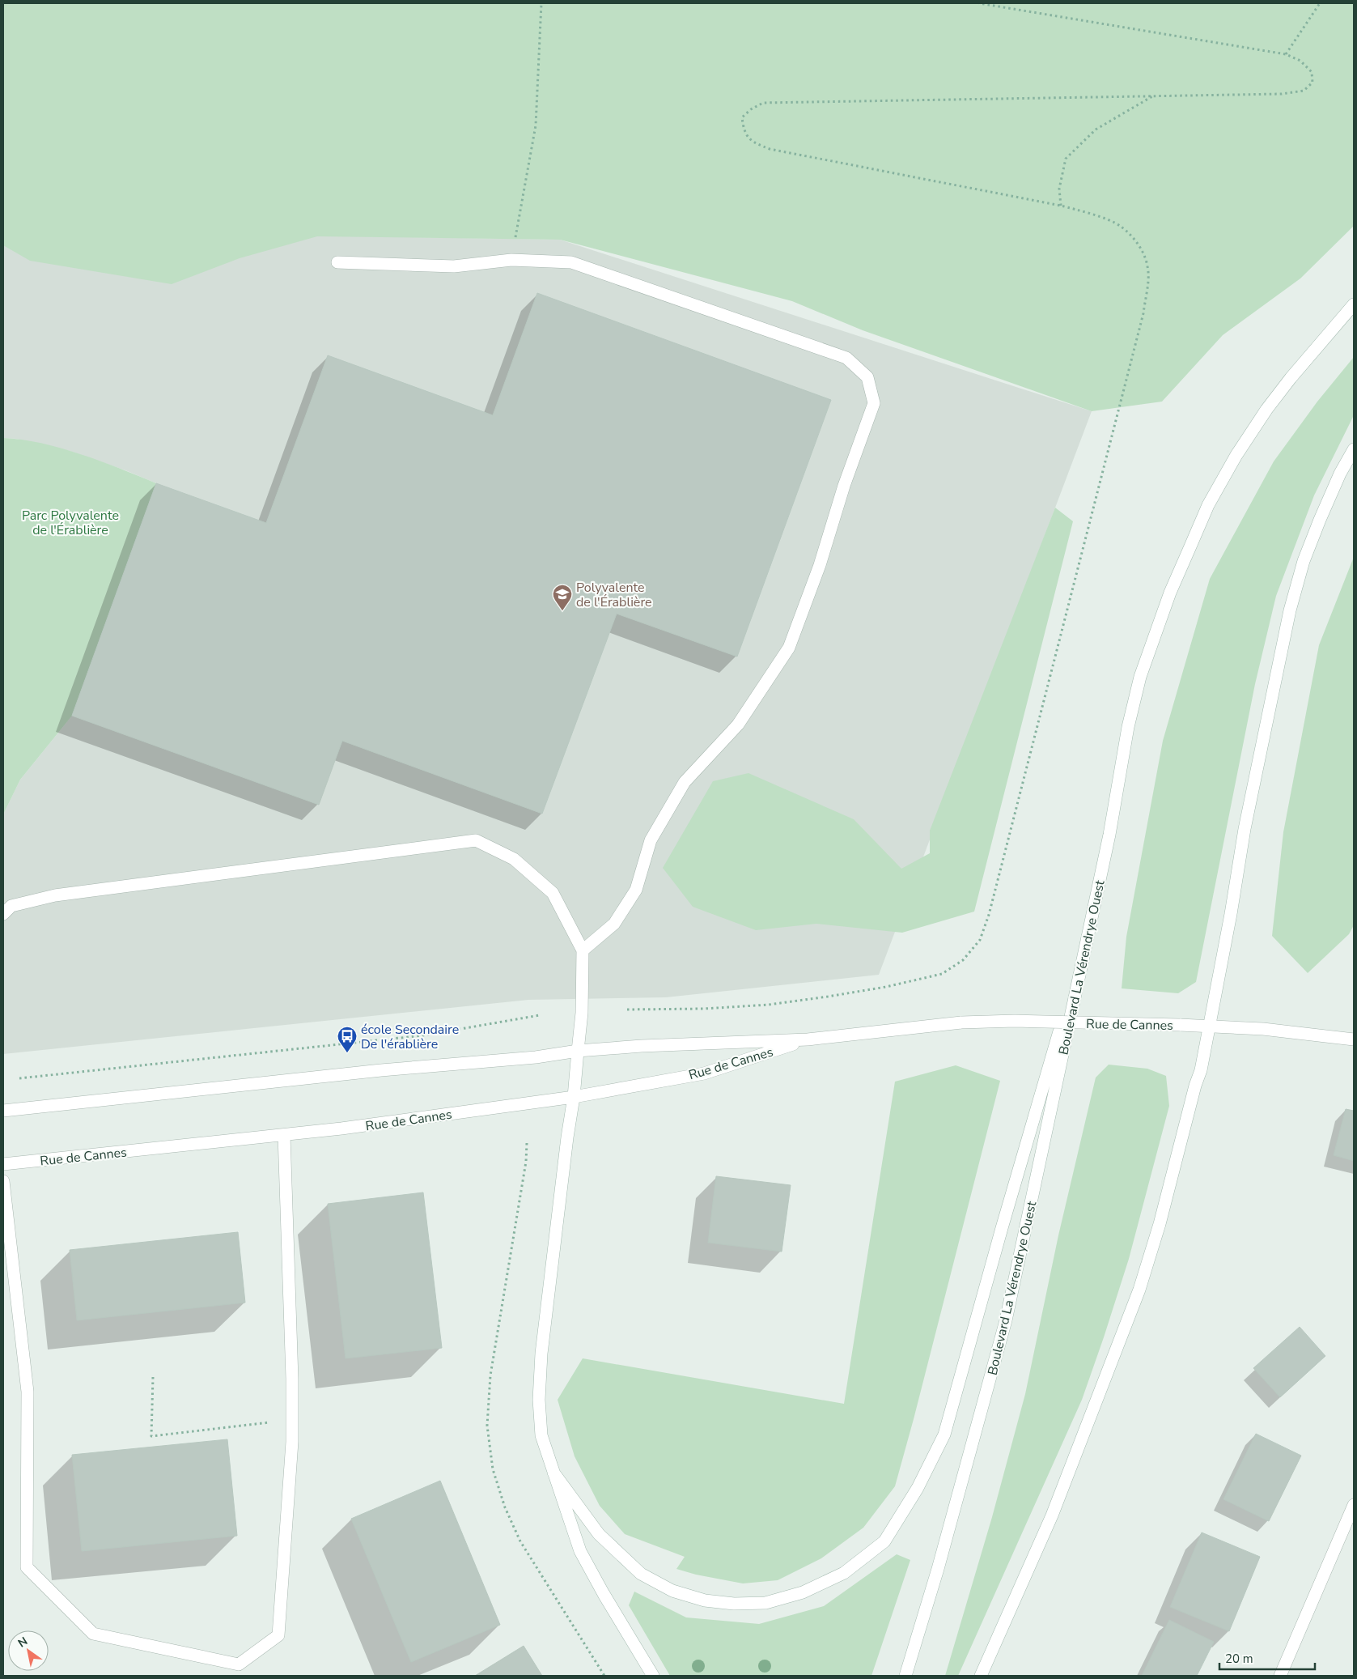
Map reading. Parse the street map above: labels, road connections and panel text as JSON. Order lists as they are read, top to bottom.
{
  "streets": {
    "main road": ["Boulevard La Vérendrye Ouest", "Rue de Cannes"]
  },
  "parks": ["Parc Polyvalente de l'Érablière"],
  "places": {
    "school or university": ["Polyvalente de l'Érablière"],
    "bus stop": ["école Secondaire De l'érablière"]
  },
  "scale_bar": "20 m",
  "north": "top left"
}
